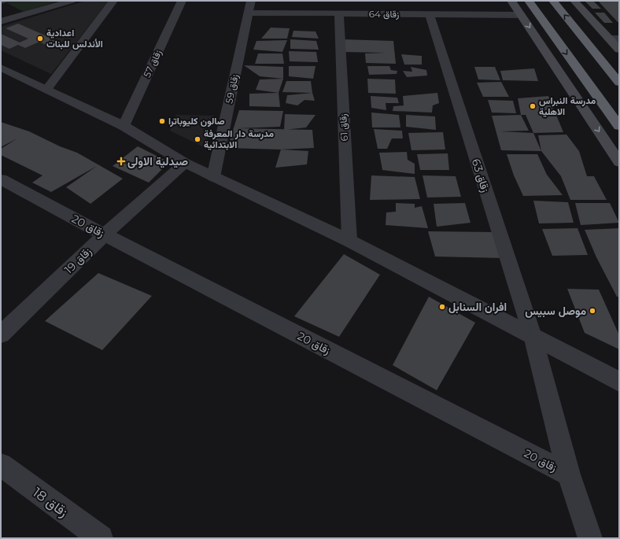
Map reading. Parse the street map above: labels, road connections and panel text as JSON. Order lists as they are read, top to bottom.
{
  "streets": {
    "street": [
      "زقاق 64",
      "زقاق 57",
      "زقاق 59",
      "زقاق 61",
      "زقاق 63",
      "زقاق 20",
      "زقاق 19",
      "زقاق 18"
    ]
  },
  "crossings": [
    ["زقاق 64", "زقاق 59"],
    ["زقاق 64", "زقاق 61"],
    ["زقاق 64", "زقاق 63"],
    ["زقاق 63", "زقاق 20"],
    ["زقاق 20", "زقاق 19"]
  ],
  "places": {
    "other": [
      "اعدادية الأندلس للبنات",
      "مدرسة النبراس الاهلية",
      "صالون كليوباترا",
      "مدرسة دار المعرفة الابتدائية",
      "افران السنابل",
      "موصل سبيس"
    ],
    "health": ["صيدلية الاولى"]
  }
}
